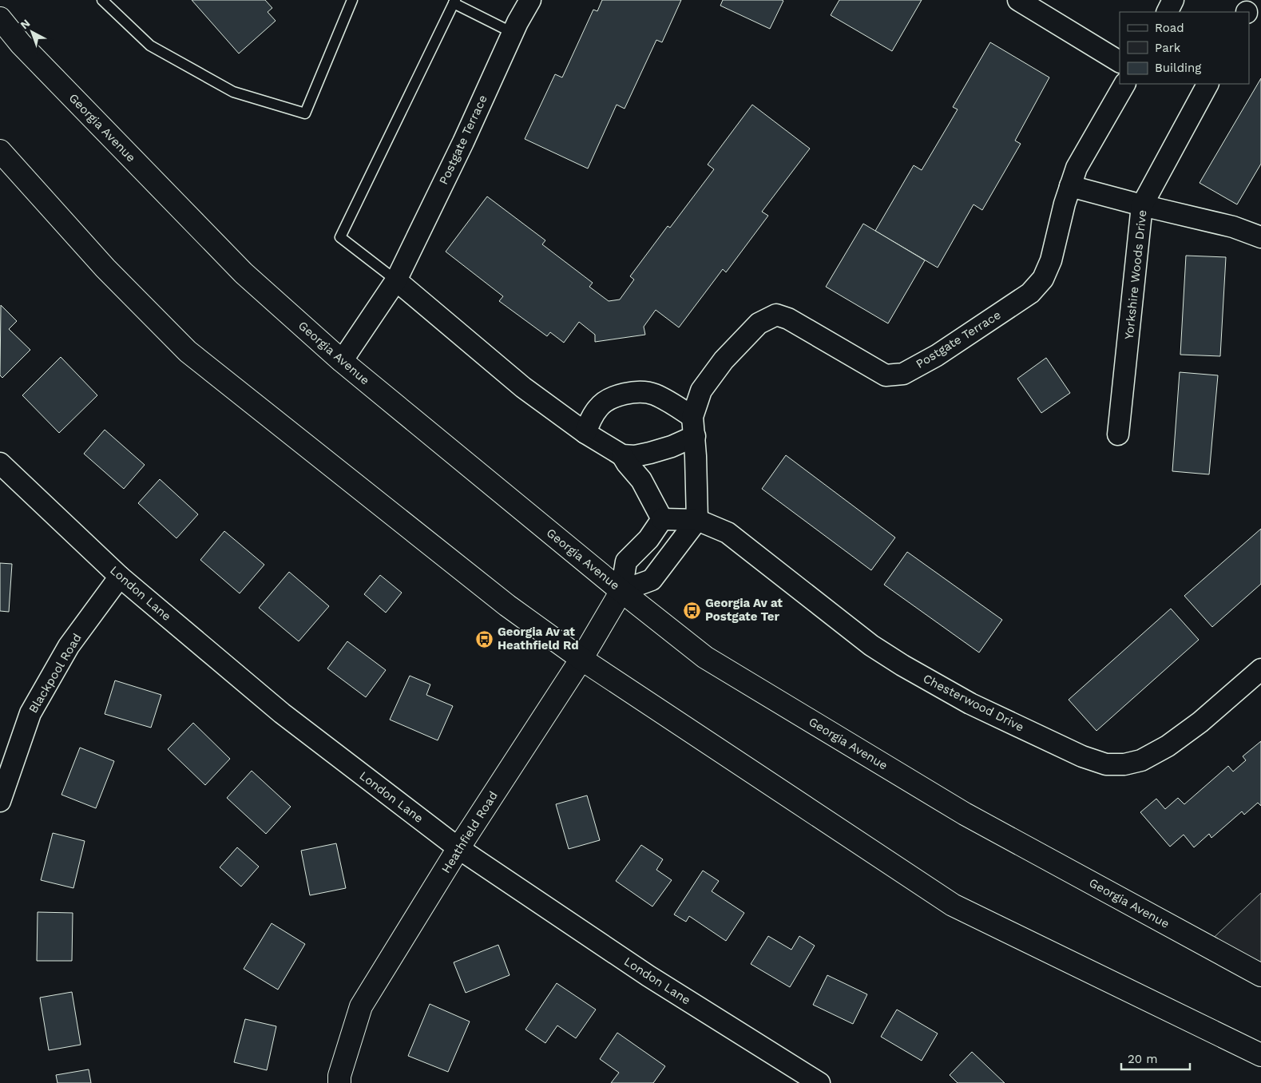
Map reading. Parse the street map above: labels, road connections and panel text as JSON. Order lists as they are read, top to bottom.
{
  "streets": {
    "main road": ["Georgia Avenue", "Heathfield Road"],
    "street": [
      "Postgate Terrace",
      "Yorkshire Woods Drive",
      "London Lane",
      "Blackpool Road",
      "Chesterwood Drive"
    ]
  },
  "crossings": [
    ["Georgia Avenue", "Postgate Terrace"],
    ["Georgia Avenue", "Heathfield Road"],
    ["Postgate Terrace", "Chesterwood Drive"],
    ["London Lane", "Blackpool Road"],
    ["London Lane", "Heathfield Road"]
  ],
  "places": {
    "bus stop": ["Georgia Av at Postgate Ter", "Georgia Av at Heathfield Rd"]
  },
  "legend": ["Road", "Park", "Building"],
  "scale_bar": "20 m",
  "north": "top left"
}
